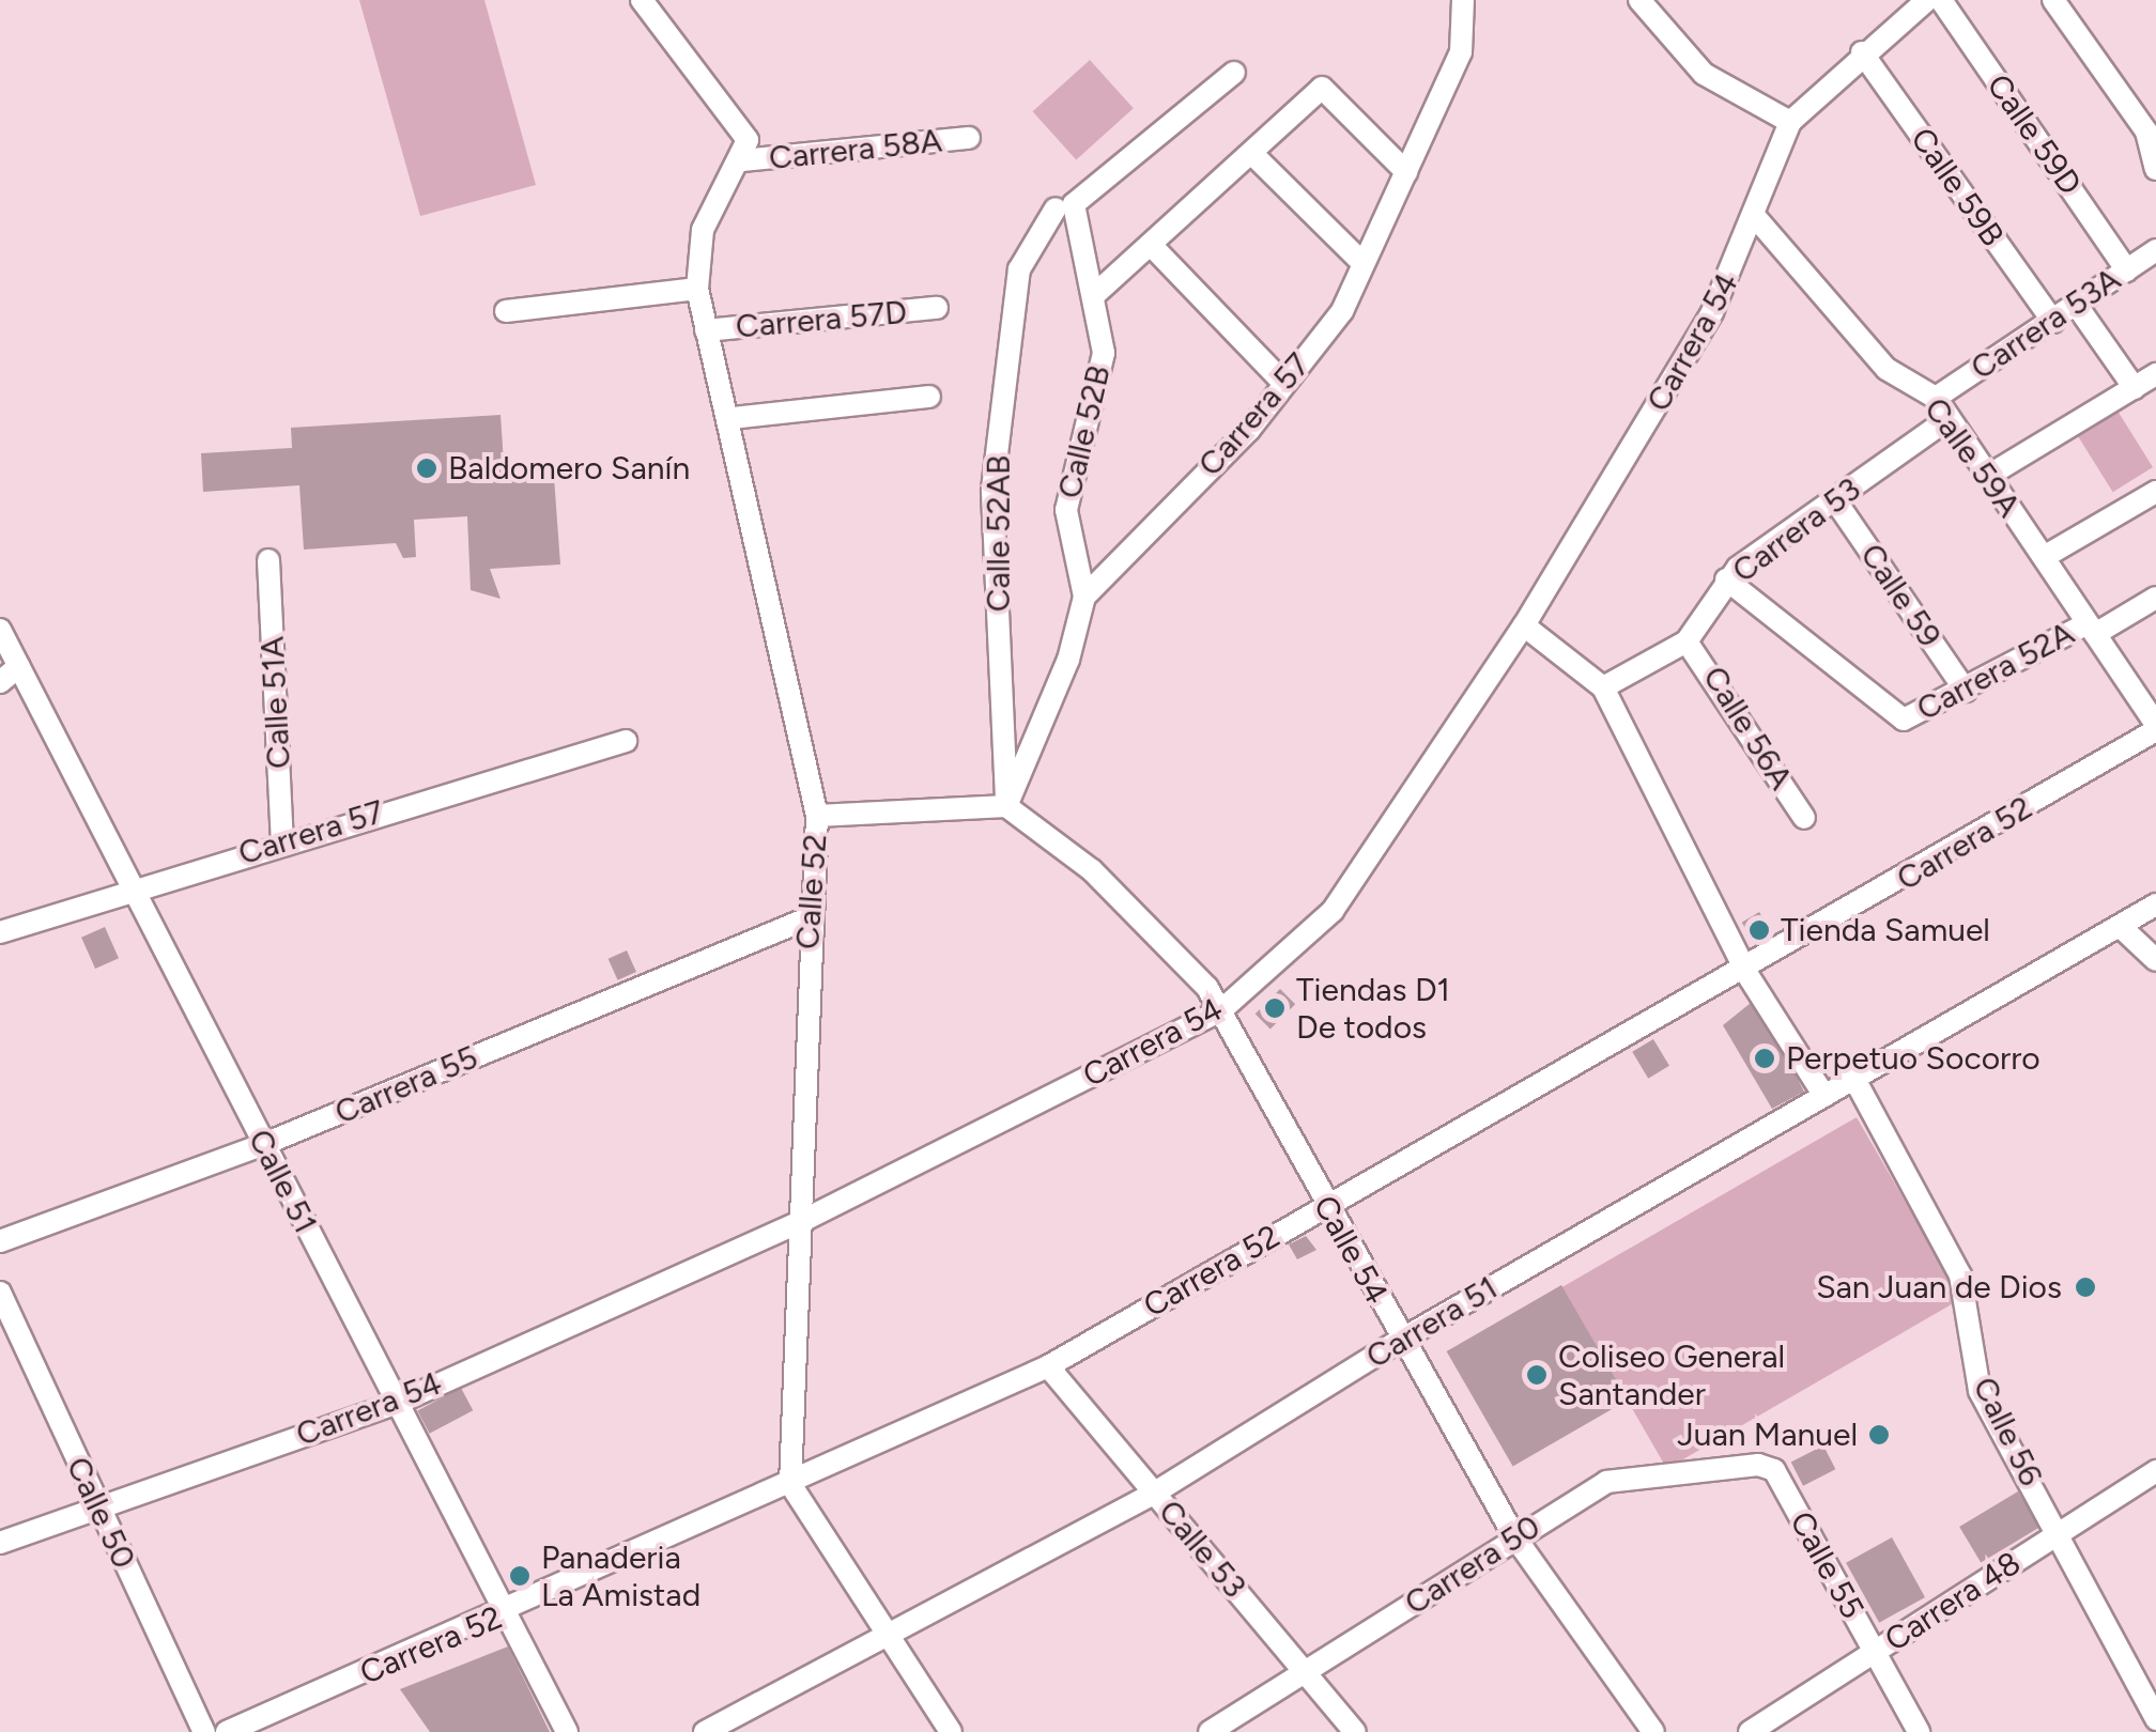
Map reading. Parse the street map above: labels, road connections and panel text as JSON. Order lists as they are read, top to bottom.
{
  "streets": {
    "street": [
      "Calle 59D",
      "Carrera 58A",
      "Calle 59B",
      "Carrera 57D",
      "Carrera 53A",
      "Carrera 54",
      "Carrera 57",
      "Calle 52B",
      "Calle 59A",
      "Carrera 53",
      "Calle 52AB",
      "Calle 59",
      "Carrera 52A",
      "Calle 51A",
      "Calle 56A",
      "Carrera 52",
      "Calle 52",
      "Carrera 55",
      "Calle 51",
      "Calle 54",
      "Carrera 51",
      "Calle 56",
      "Calle 50",
      "Calle 53",
      "Carrera 50",
      "Calle 55",
      "Carrera 48"
    ]
  },
  "crossings": [
    ["Calle 59D", "Carrera 53A"],
    ["Carrera 58A", "Calle 52"],
    ["Calle 59B", "Carrera 53A"],
    ["Calle 59B", "Carrera 54"],
    ["Carrera 57D", "Calle 52"],
    ["Carrera 53A", "Calle 59A"],
    ["Carrera 54", "Calle 59A"],
    ["Carrera 54", "Calle 52"],
    ["Carrera 54", "Calle 51"],
    ["Carrera 54", "Calle 54"],
    ["Carrera 54", "Calle 50"],
    ["Carrera 57", "Calle 52B"],
    ["Carrera 57", "Calle 51A"],
    ["Carrera 57", "Calle 51"],
    ["Calle 52B", "Calle 52AB"],
    ["Calle 59A", "Carrera 53"],
    ["Calle 59A", "Carrera 52A"],
    ["Calle 59A", "Carrera 52"],
    ["Carrera 53", "Calle 59"],
    ["Carrera 53", "Carrera 52A"],
    ["Carrera 53", "Calle 56A"],
    ["Calle 52AB", "Calle 54"],
    ["Calle 59", "Carrera 52A"],
    ["Carrera 52", "Calle 52"],
    ["Carrera 52", "Calle 51"],
    ["Carrera 52", "Calle 54"],
    ["Carrera 52", "Calle 53"],
    ["Calle 52", "Carrera 55"],
    ["Carrera 55", "Calle 51"],
    ["Calle 54", "Carrera 51"],
    ["Calle 54", "Carrera 50"],
    ["Carrera 51", "Calle 56"],
    ["Carrera 51", "Calle 53"],
    ["Calle 56", "Carrera 48"],
    ["Calle 53", "Carrera 50"],
    ["Carrera 50", "Calle 55"],
    ["Calle 55", "Carrera 48"]
  ],
  "places": [
    "Baldomero Sanín",
    "Tienda Samuel",
    "Tiendas D1 De todos",
    "Perpetuo Socorro",
    "San Juan de Dios",
    "Coliseo General Santander",
    "Juan Manuel",
    "Panaderia La Amistad"
  ]
}
